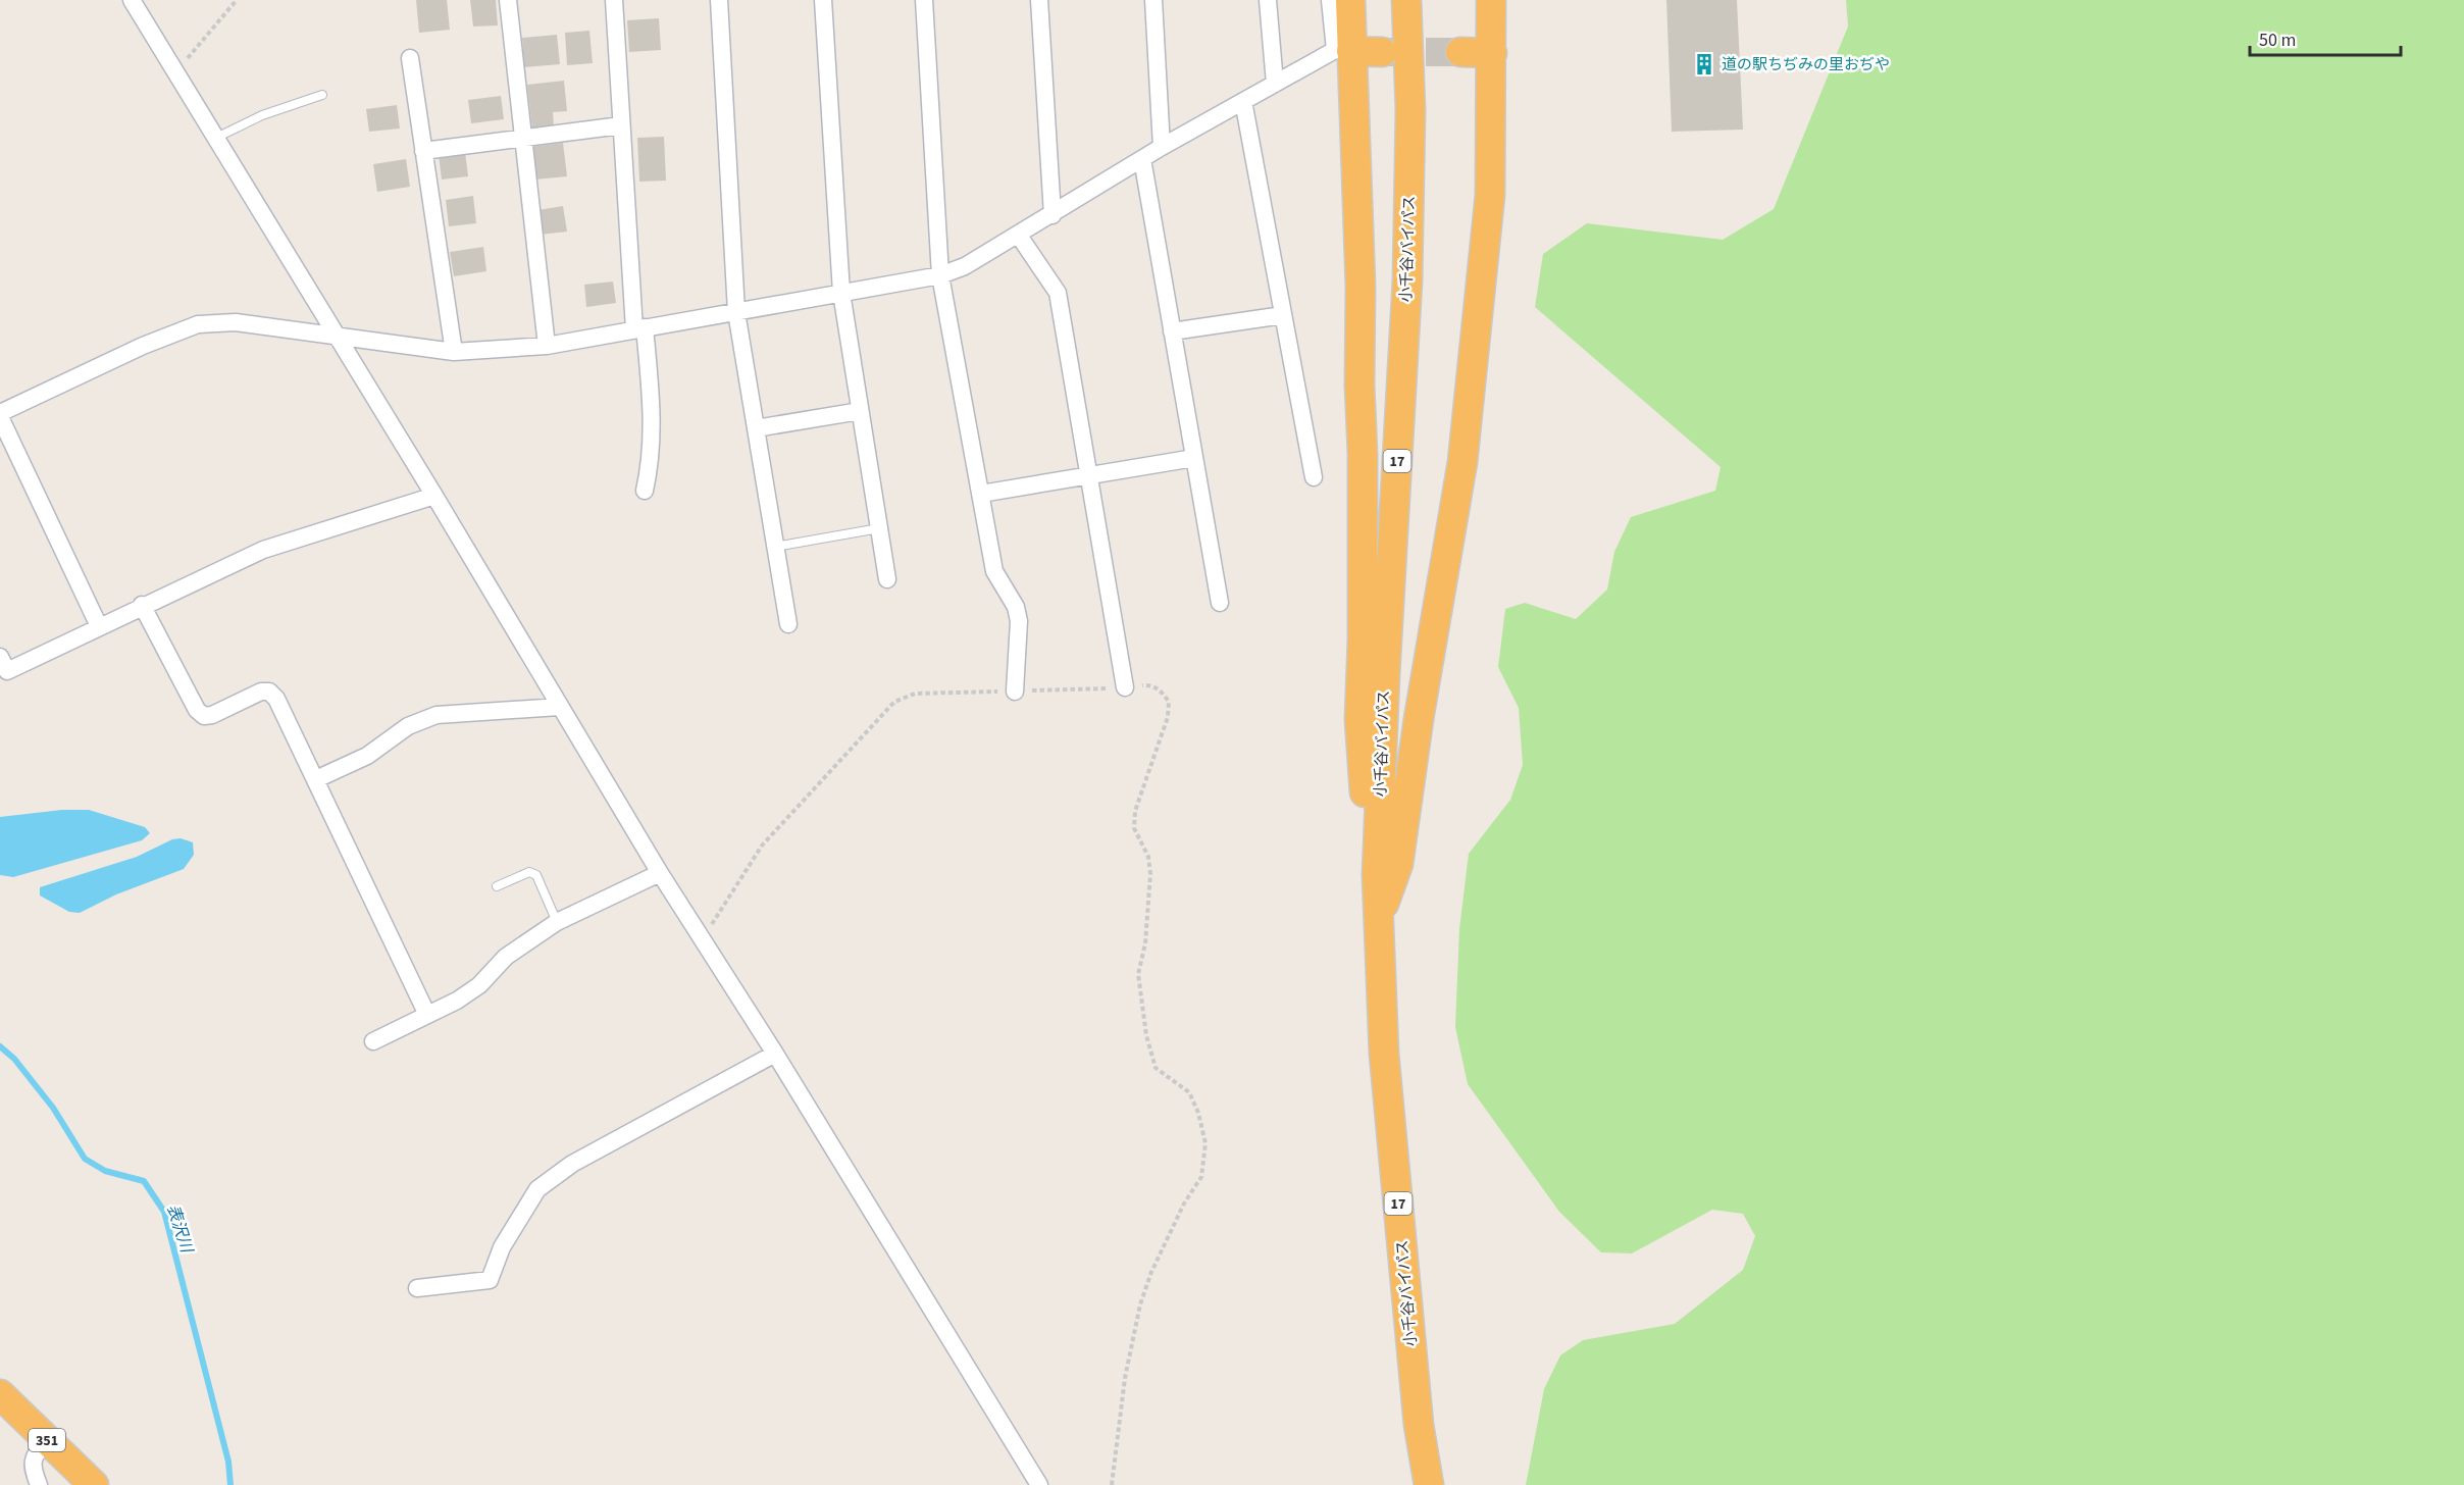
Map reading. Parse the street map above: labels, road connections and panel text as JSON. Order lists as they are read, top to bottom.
{
  "streets": {
    "highway": ["小千谷バイパス", "17", "351"]
  },
  "water": ["表沢川"],
  "places": {
    "building": ["道の駅ちぢみの里おぢや"]
  },
  "scale_bar": "50 m"
}
